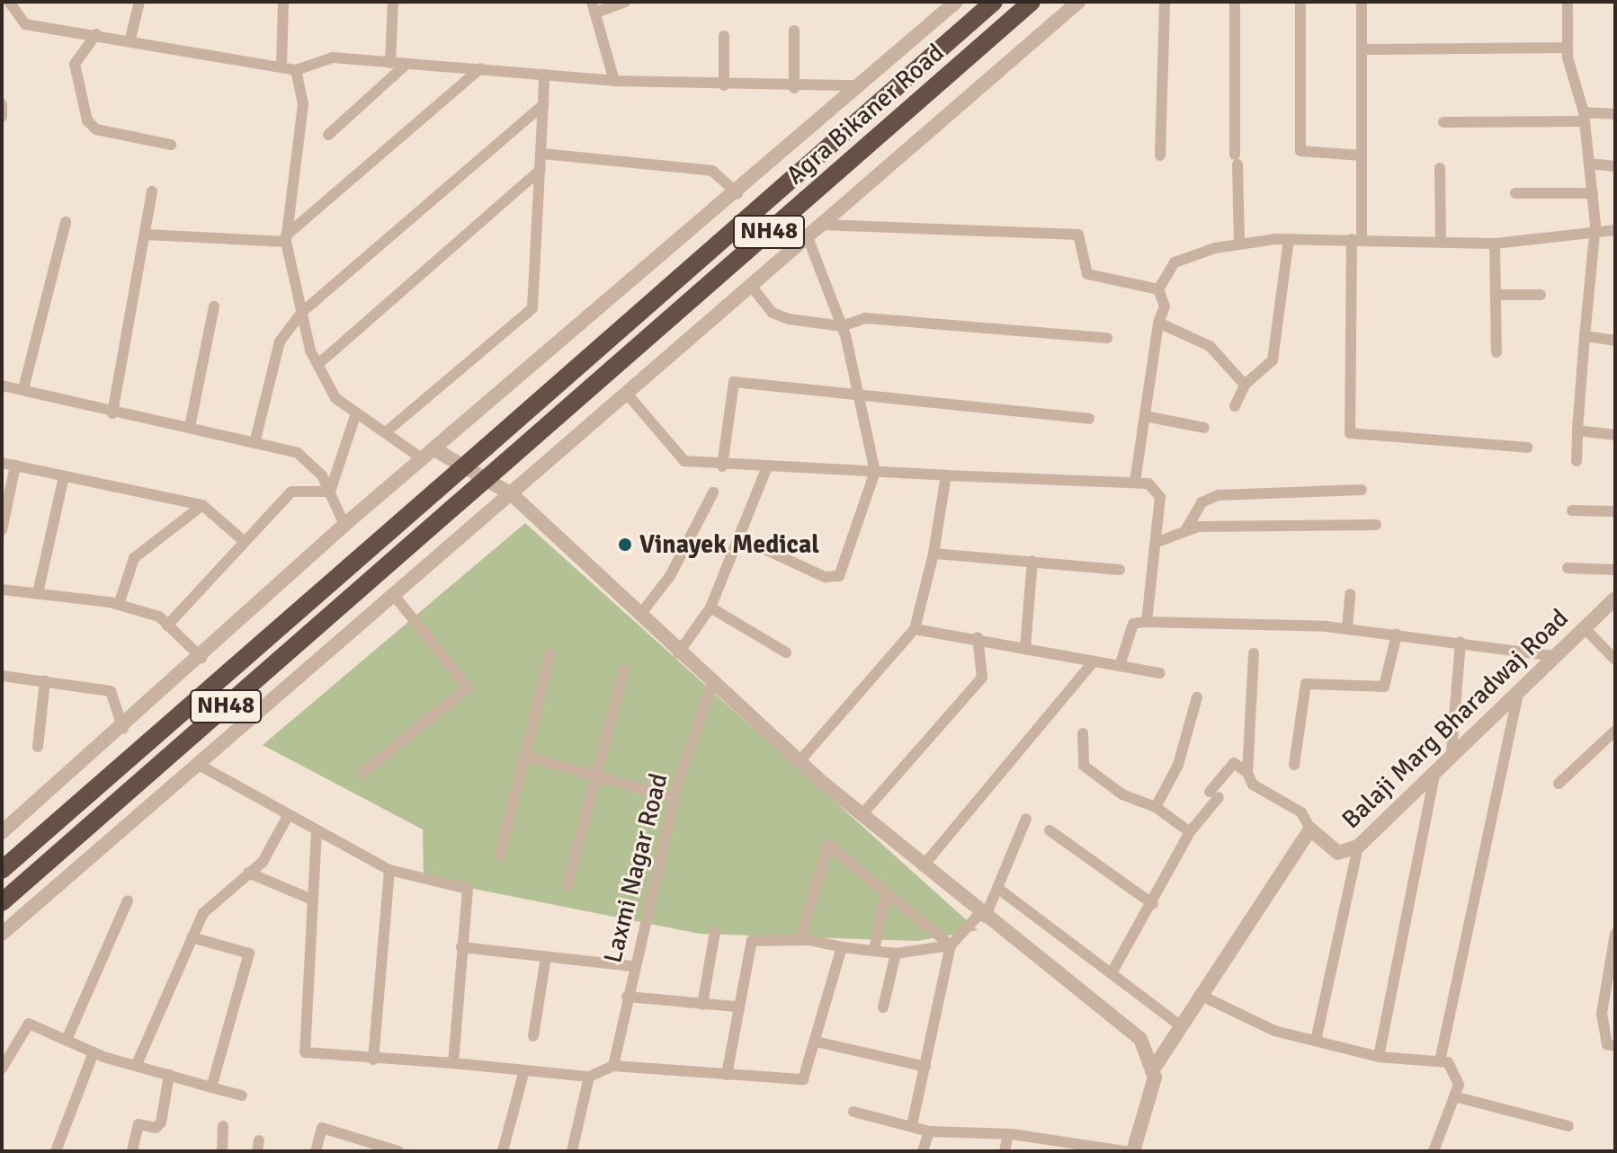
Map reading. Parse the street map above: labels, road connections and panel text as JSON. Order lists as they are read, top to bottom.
{
  "streets": {
    "highway": ["Agra Bikaner Road", "NH48"],
    "street": ["Balaji Marg Bharadwaj Road", "Laxmi Nagar Road"]
  },
  "places": ["Vinayek Medical"]
}
